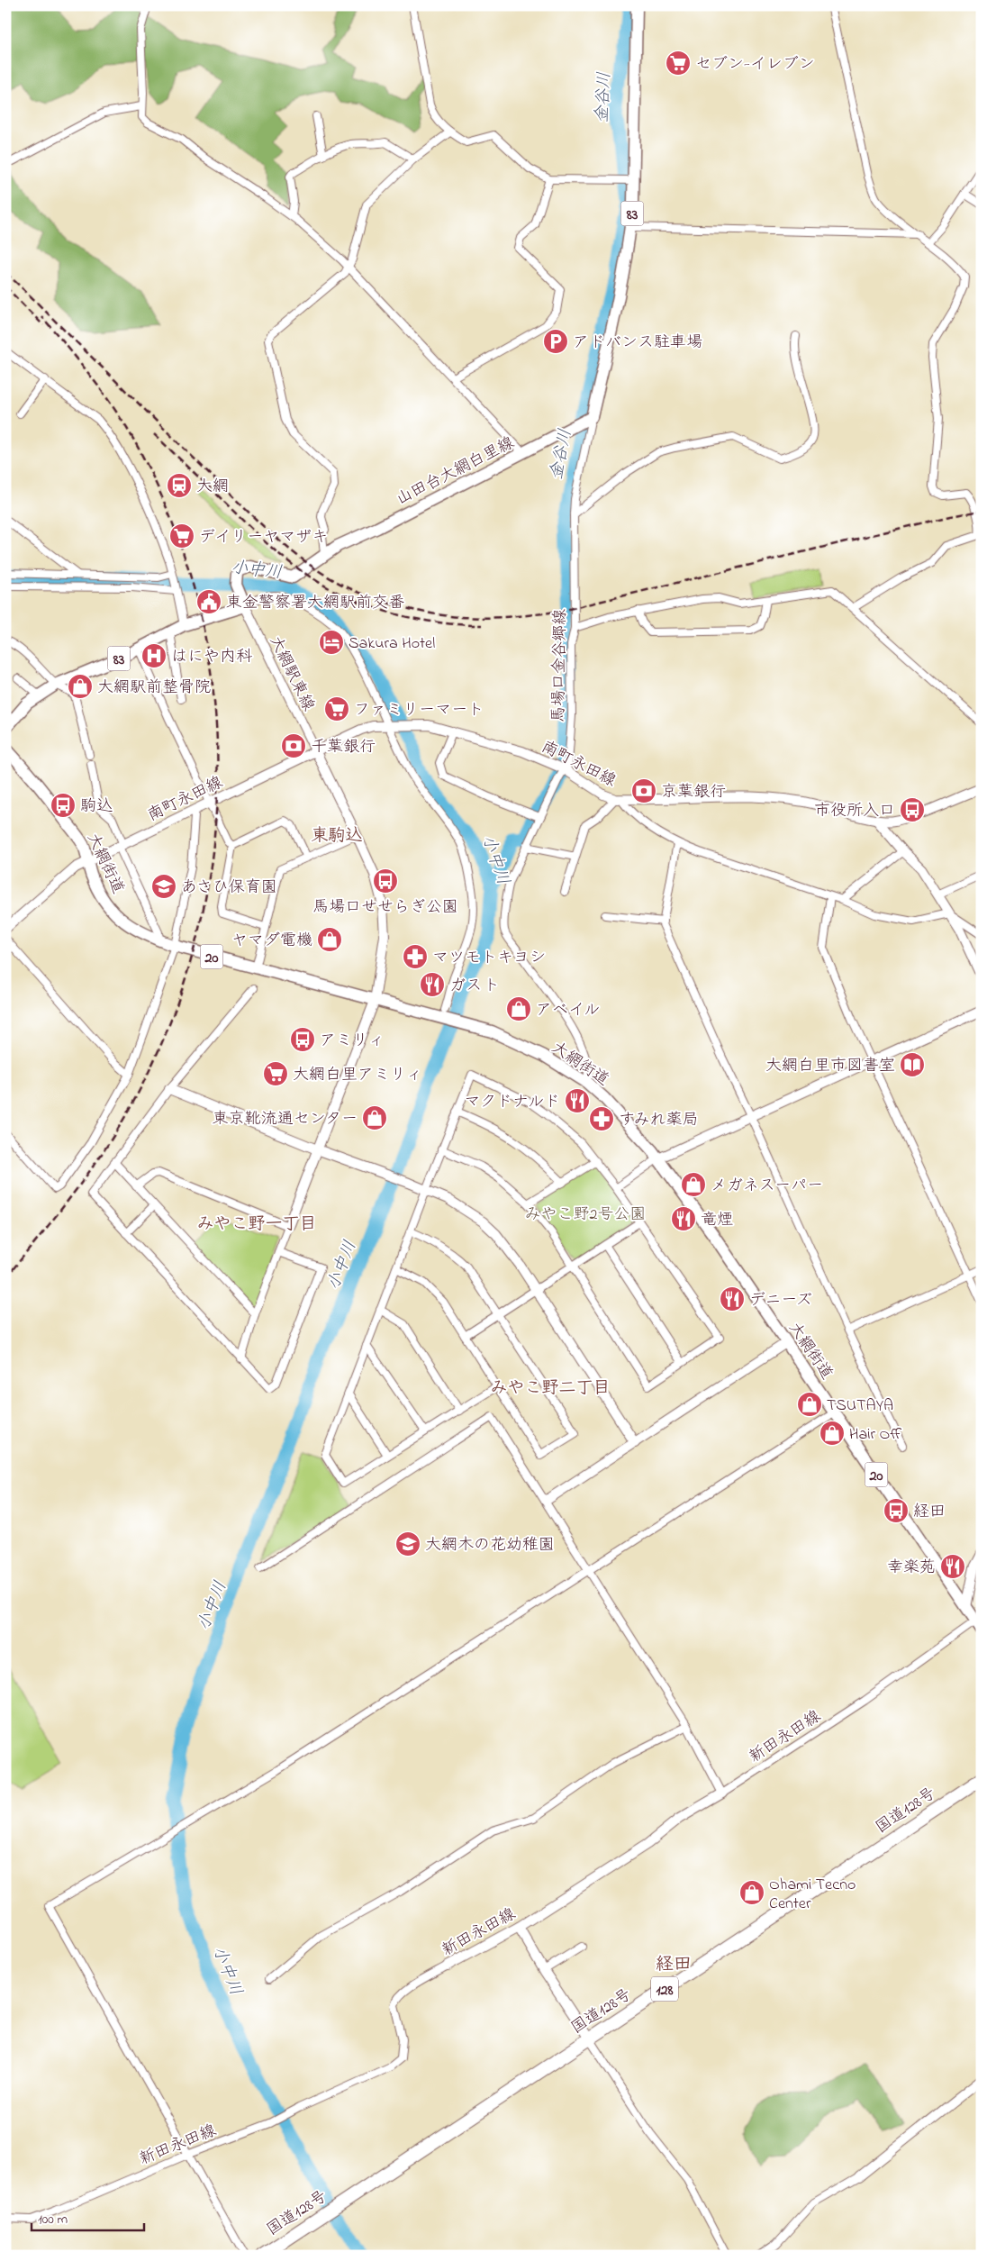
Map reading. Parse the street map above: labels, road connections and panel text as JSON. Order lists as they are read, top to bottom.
{
  "streets": {
    "highway": ["国道128号", "128"],
    "main road": [
      "83",
      "山田台大網白里線",
      "大網街道",
      "20"
    ],
    "street": [
      "馬場口金谷郷線",
      "大網駅東線",
      "南町永田線",
      "新田永田線"
    ]
  },
  "crossings": [
    ["83", "山田台大網白里線"],
    ["83", "馬場口金谷郷線"],
    ["83", "大網駅東線"],
    ["山田台大網白里線", "馬場口金谷郷線"],
    ["山田台大網白里線", "大網駅東線"],
    ["馬場口金谷郷線", "南町永田線"],
    ["馬場口金谷郷線", "大網街道"],
    ["大網駅東線", "南町永田線"],
    ["大網駅東線", "大網街道"],
    ["南町永田線", "大網街道"],
    ["大網街道", "新田永田線"]
  ],
  "districts": [
    "東駒込",
    "みやこ野一丁目",
    "みやこ野二丁目",
    "経田"
  ],
  "water": ["金谷川", "小中川"],
  "parks": ["みやこ野2号公園"],
  "places": {
    "supermarket": [
      "セブン-イレブン",
      "デイリーヤマザキ",
      "ファミリーマート",
      "大網白里アミリィ"
    ],
    "parking": ["アドバンス駐車場"],
    "station": ["大網"],
    "public building": ["東金警察署大網駅前交番"],
    "hotel": ["Sakura Hotel"],
    "hospital": ["はにや内科"],
    "shop": [
      "大網駅前整骨院",
      "ヤマダ電機",
      "アベイル",
      "東京靴流通センター",
      "メガネスーパー",
      "TSUTAYA",
      "Hair Off",
      "Ohami Tecno Center"
    ],
    "bank": ["千葉銀行", "京葉銀行"],
    "bus stop": [
      "駒込",
      "市役所入口",
      "馬場口せせらぎ公園",
      "アミリィ",
      "経田"
    ],
    "school or university": ["あさひ保育園", "大網木の花幼稚園"],
    "pharmacy": ["マツモトキヨシ", "すみれ薬局"],
    "restaurant": [
      "ガスト",
      "マクドナルド",
      "竜煙",
      "デニーズ",
      "幸楽苑"
    ],
    "library": ["大網白里市図書室"]
  },
  "scale_bar": "100 m"
}
